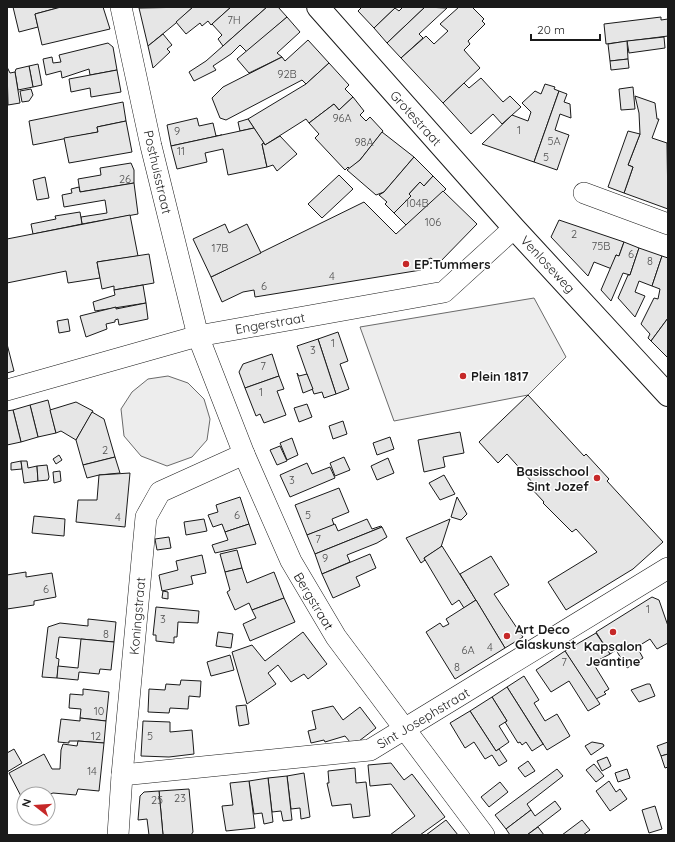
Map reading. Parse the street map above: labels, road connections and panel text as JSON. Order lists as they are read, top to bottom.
{
  "streets": {
    "main road": ["Grotestraat", "Venloseweg"],
    "street": [
      "Posthuisstraat",
      "Engerstraat",
      "Bergstraat",
      "Koningstraat",
      "Sint Josephstraat"
    ]
  },
  "crossings": [
    ["Grotestraat", "Venloseweg"],
    ["Grotestraat", "Engerstraat"],
    ["Posthuisstraat", "Engerstraat"],
    ["Posthuisstraat", "Bergstraat"],
    ["Venloseweg", "Engerstraat"],
    ["Engerstraat", "Bergstraat"],
    ["Bergstraat", "Koningstraat"],
    ["Bergstraat", "Sint Josephstraat"],
    ["Koningstraat", "Sint Josephstraat"]
  ],
  "places": [
    "EP:Tummers",
    "Plein 1817",
    "Basisschool Sint Jozef",
    "Kapsalon Jeantine",
    "Art Deco Glaskunst"
  ],
  "house_numbers": [
    "7H",
    "92B",
    "96A",
    "1",
    "9",
    "5A",
    "98A",
    "11",
    "5",
    "26",
    "104B",
    "106",
    "2",
    "75B",
    "17B",
    "6",
    "8",
    "4",
    "6",
    "1",
    "3",
    "7",
    "1",
    "2",
    "3",
    "6",
    "5",
    "4",
    "7",
    "9",
    "6",
    "1",
    "3",
    "8",
    "4",
    "6A",
    "7",
    "8",
    "10",
    "12",
    "5",
    "14",
    "23",
    "25"
  ],
  "scale_bar": "20 m",
  "north": "left"
}
